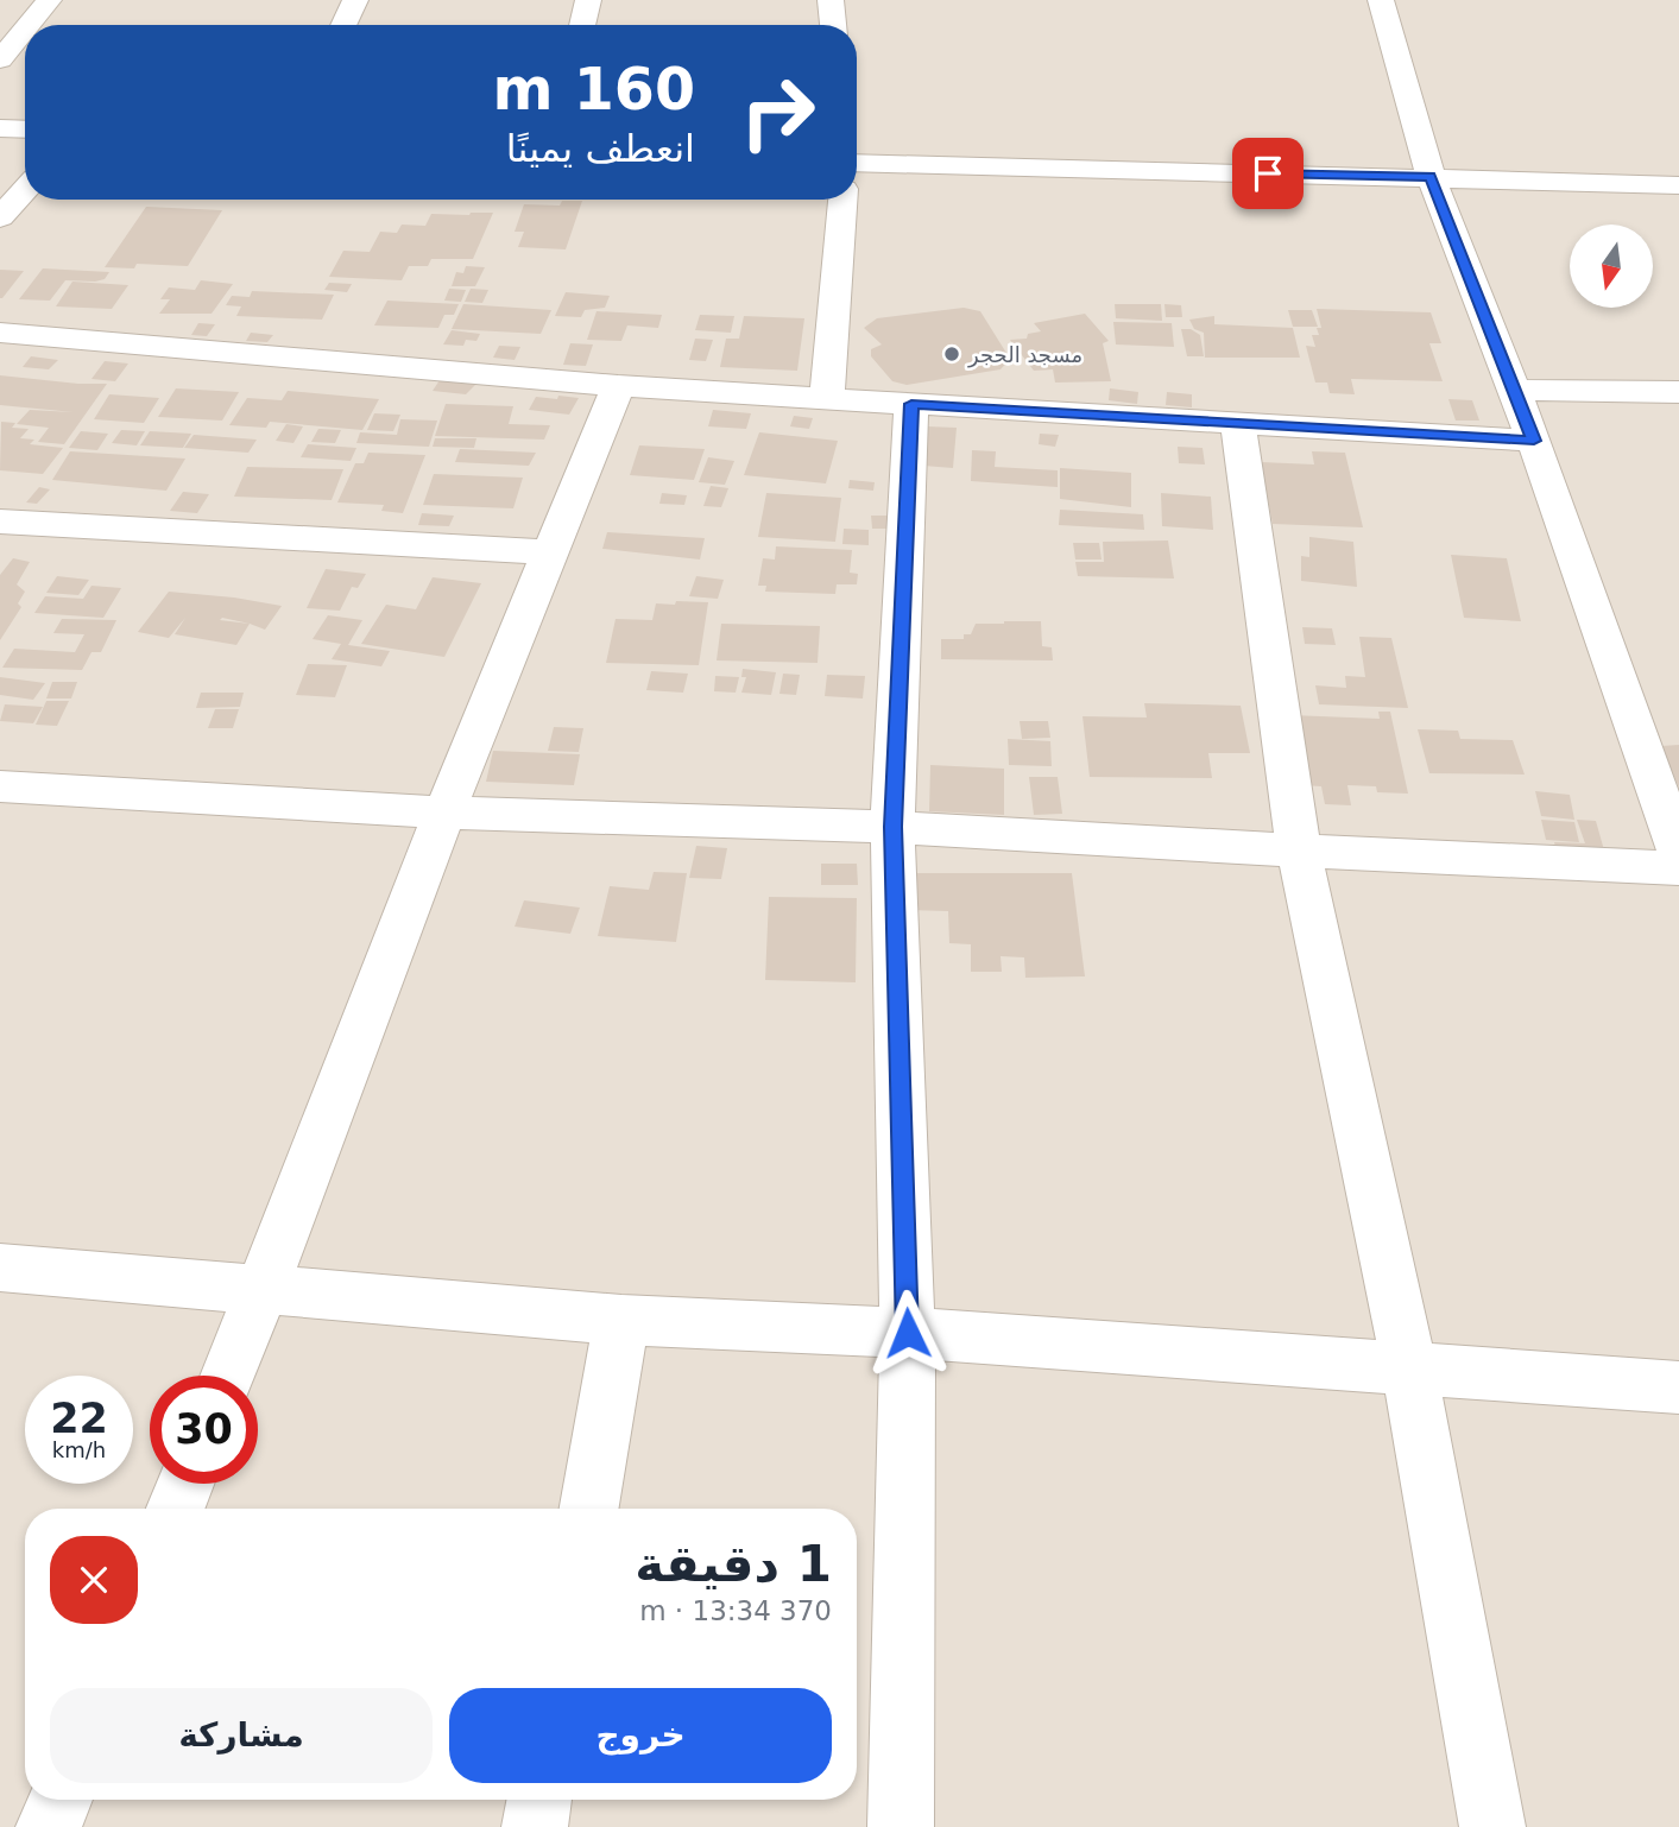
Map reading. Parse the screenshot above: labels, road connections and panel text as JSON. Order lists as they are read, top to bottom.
{
  "places": ["مسجد الحجر"],
  "north": "bottom",
  "page": {
    "turn": ["160 m", "انعطف يمينًا"],
    "speed": "22 km/h",
    "limit": "30",
    "heading": ["1 دقيقة", "370 m · 13:34"],
    "buttons": ["خروج", "مشاركة"]
  }
}
